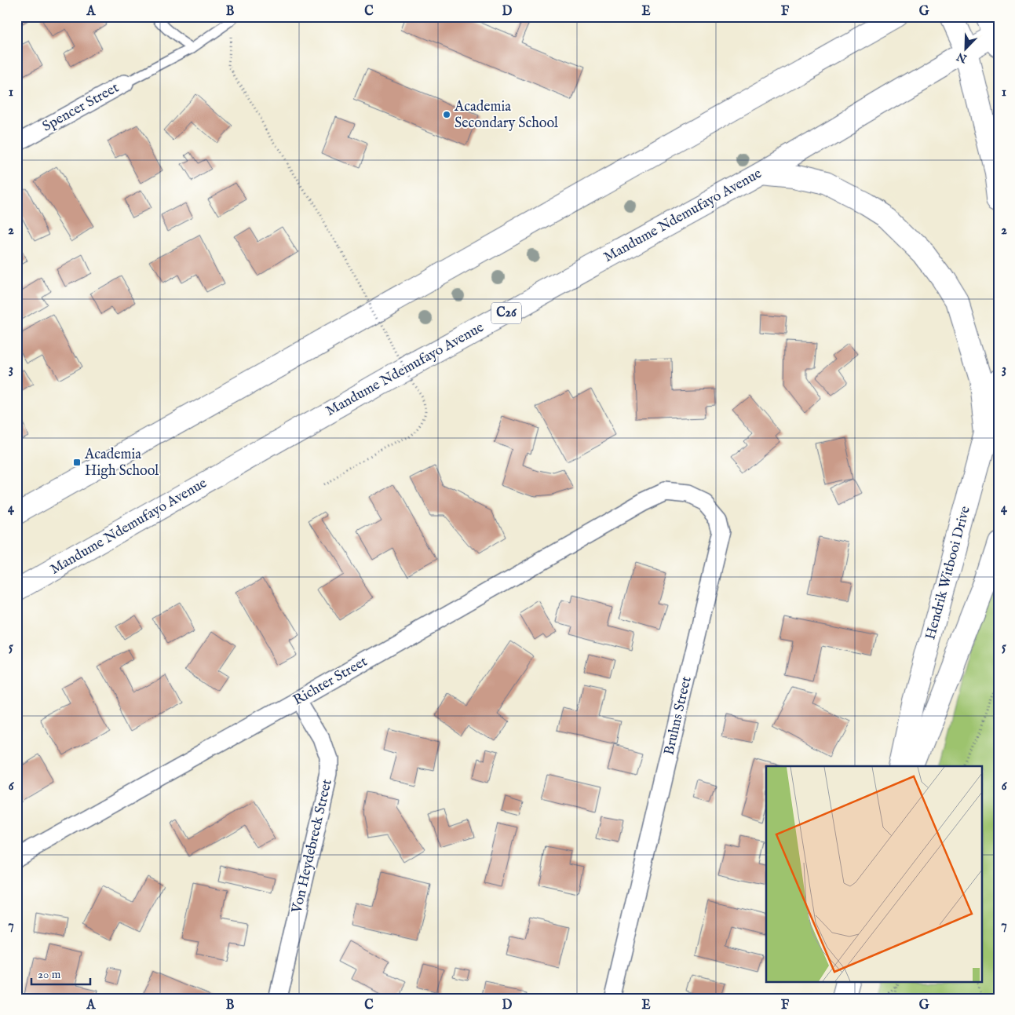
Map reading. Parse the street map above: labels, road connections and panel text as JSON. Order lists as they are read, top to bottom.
{
  "streets": {
    "main road": ["Mandume Ndemufayo Avenue", "C26", "Hendrik Witbooi Drive"],
    "street": [
      "Spencer Street",
      "Richter Street",
      "Bruhns Street",
      "Von Heydebreck Street"
    ]
  },
  "crossings": [
    ["Richter Street", "Bruhns Street"],
    ["Richter Street", "Von Heydebreck Street"]
  ],
  "places": {
    "other": ["Academia Secondary School"],
    "transit": ["Academia High School"]
  },
  "scale_bar": "20 m",
  "north": "bottom left",
  "grid": {
    "columns": [
      "A",
      "B",
      "C",
      "D",
      "E",
      "F",
      "G"
    ],
    "rows": [
      "1",
      "2",
      "3",
      "4",
      "5",
      "6",
      "7"
    ]
  }
}
